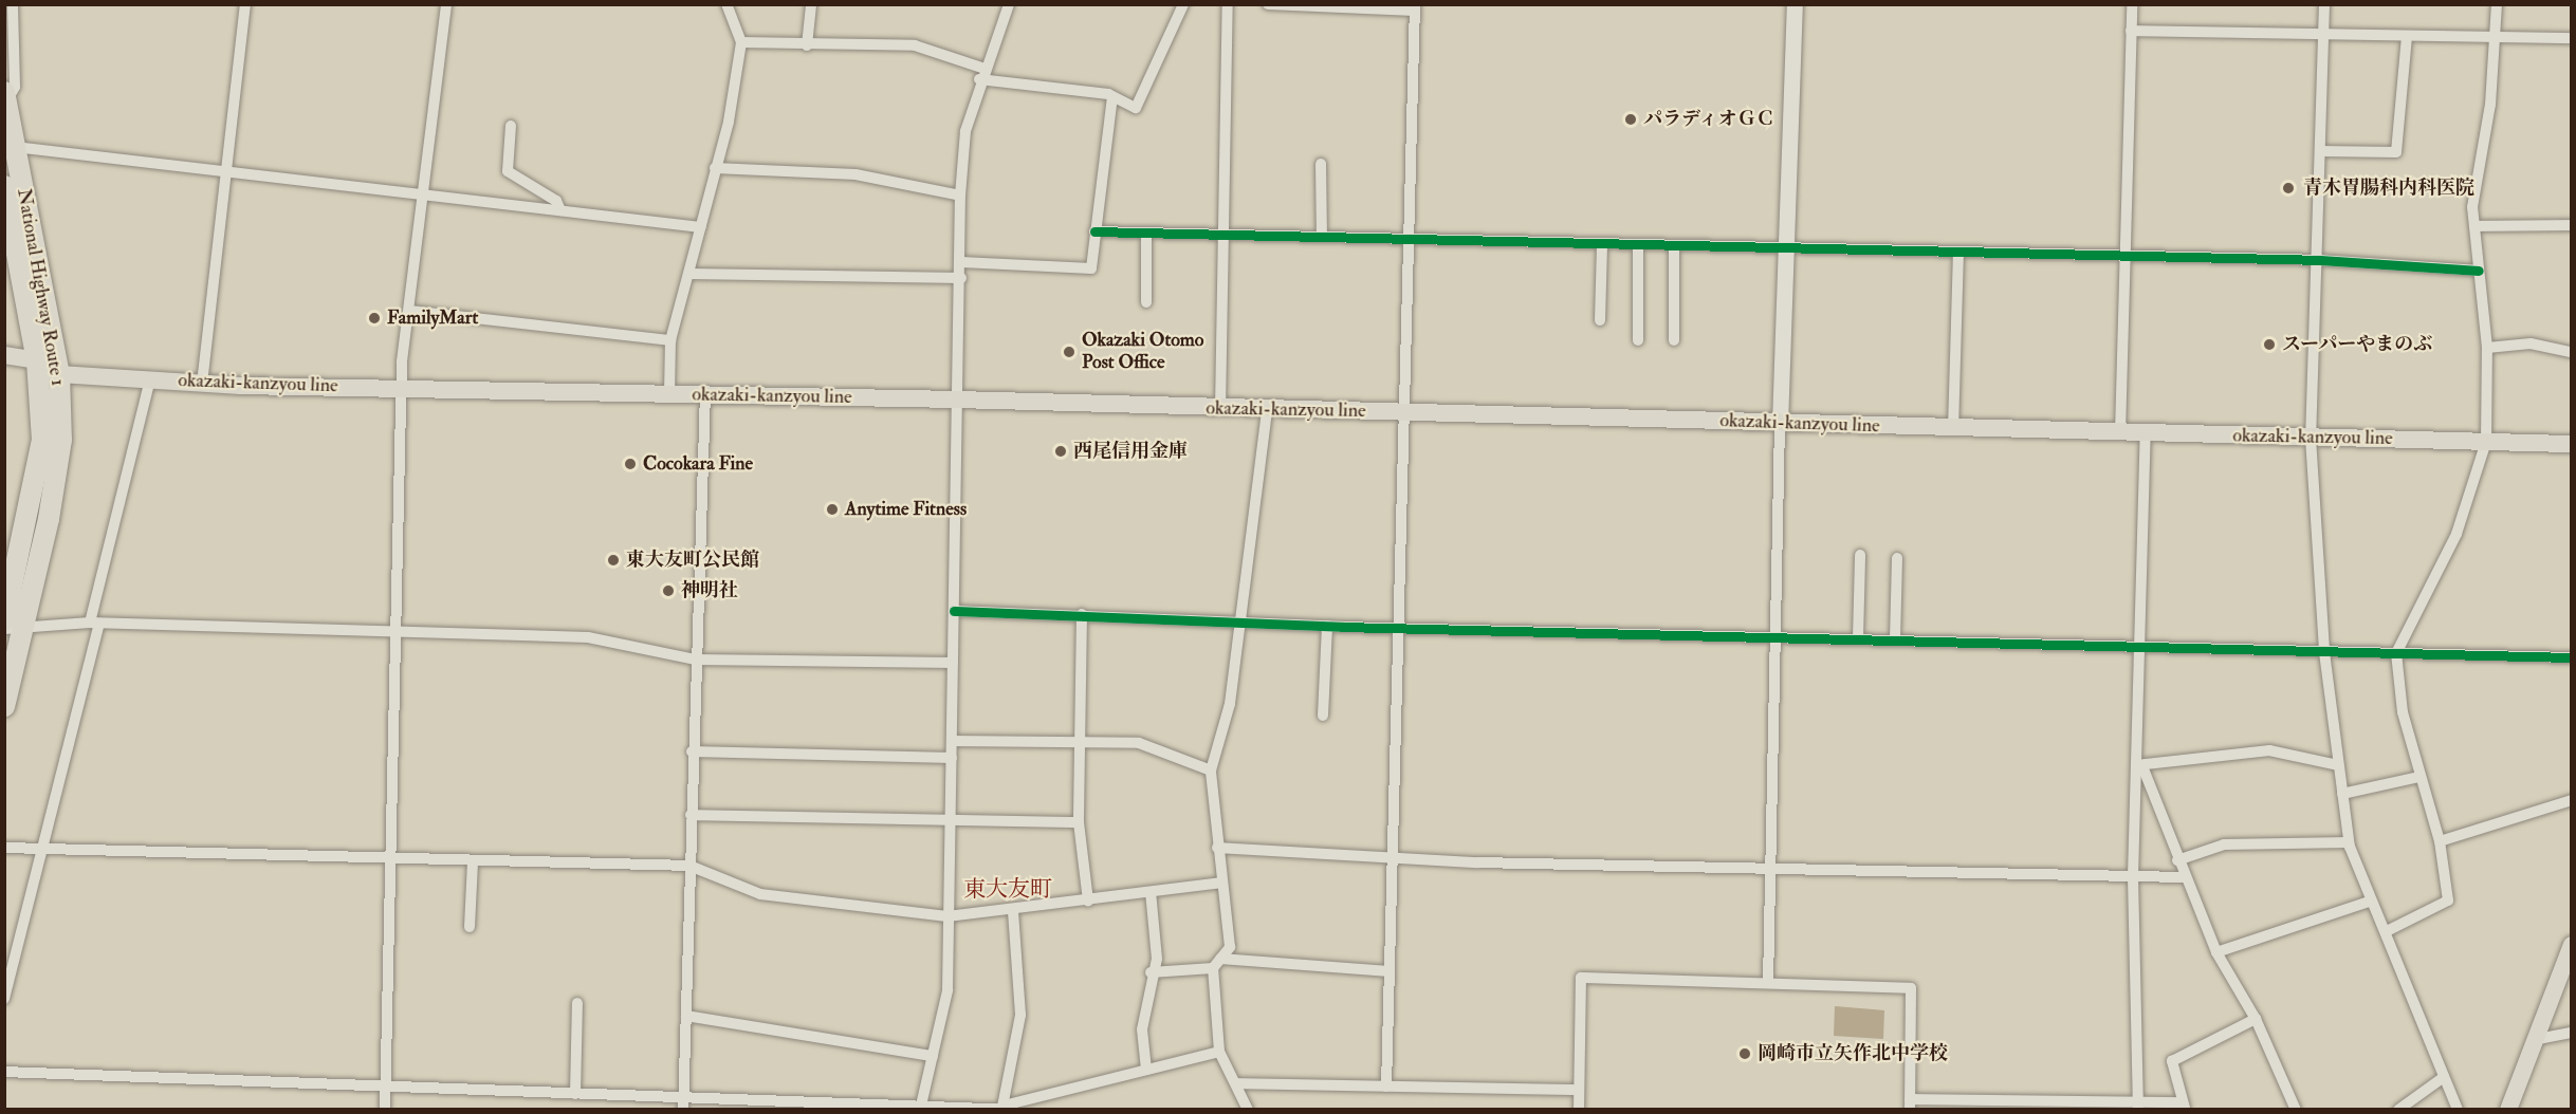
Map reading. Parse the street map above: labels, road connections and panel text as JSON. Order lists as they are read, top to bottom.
{
  "streets": {
    "highway": ["National Highway Route 1"],
    "main road": ["okazaki-kanzyou line"]
  },
  "crossings": [
    ["National Highway Route 1", "okazaki-kanzyou line"]
  ],
  "districts": ["東大友町"],
  "places": [
    "パラディオＧＣ",
    "青木胃腸科内科医院",
    "FamilyMart",
    "スーパーやまのぶ",
    "Okazaki Otomo Post Office",
    "西尾信用金庫",
    "Cocokara Fine",
    "Anytime Fitness",
    "東大友町公民館",
    "神明社",
    "岡崎市立矢作北中学校"
  ]
}
